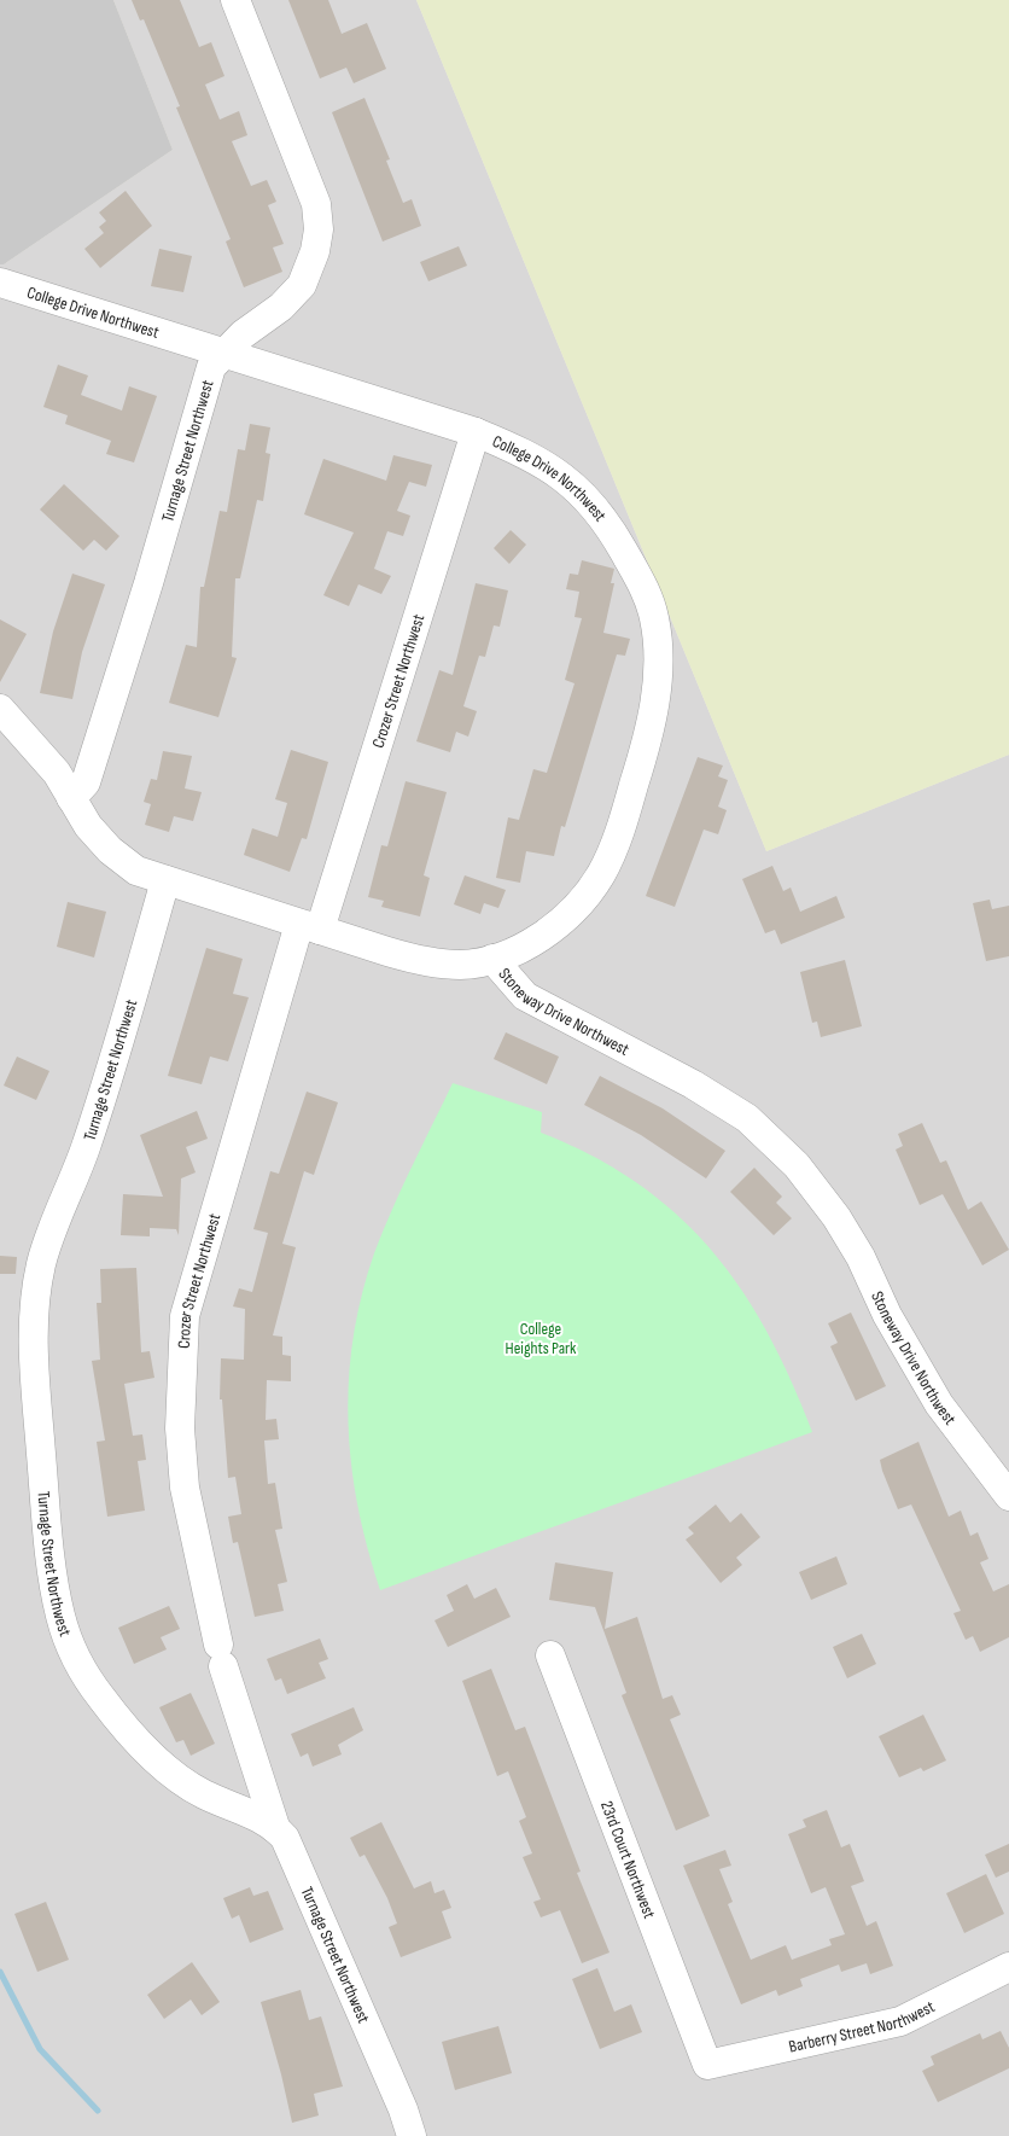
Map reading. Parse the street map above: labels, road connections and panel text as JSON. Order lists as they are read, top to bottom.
{
  "streets": {
    "street": [
      "College Drive Northwest",
      "Turnage Street Northwest",
      "Crozer Street Northwest",
      "Stoneway Drive Northwest",
      "23rd Court Northwest",
      "Barberry Street Northwest"
    ]
  },
  "crossings": [
    ["College Drive Northwest", "Turnage Street Northwest"],
    ["College Drive Northwest", "Crozer Street Northwest"],
    ["College Drive Northwest", "Stoneway Drive Northwest"],
    ["Turnage Street Northwest", "Crozer Street Northwest"],
    ["Turnage Street Northwest", "Stoneway Drive Northwest"],
    ["Crozer Street Northwest", "Stoneway Drive Northwest"],
    ["23rd Court Northwest", "Barberry Street Northwest"]
  ],
  "parks": ["College Heights Park"]
}
